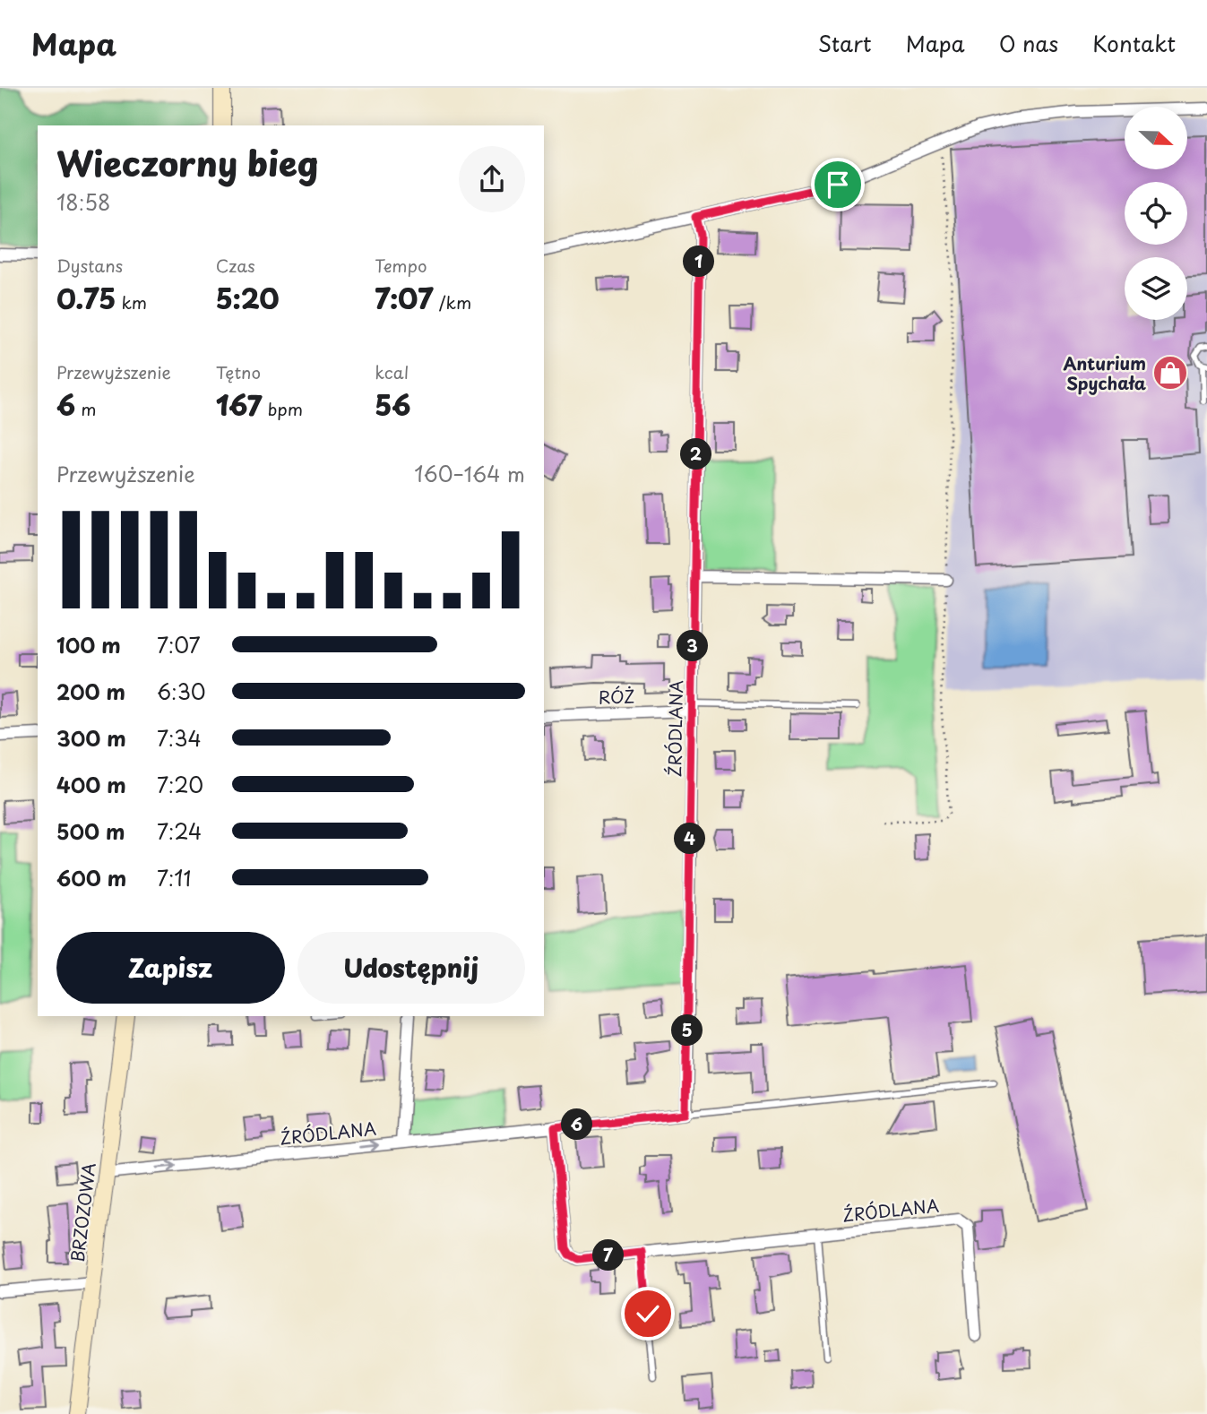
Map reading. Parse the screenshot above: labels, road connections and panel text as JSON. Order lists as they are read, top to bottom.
{
  "streets": {
    "street": ["RÓŻ", "ŹRÓDLANA", "BRZOZOWA"]
  },
  "crossings": [
    ["RÓŻ", "ŹRÓDLANA"],
    ["ŹRÓDLANA", "BRZOZOWA"]
  ],
  "places": {
    "shop": ["Anturium Spychała"]
  },
  "north": "right",
  "page": {
    "header": "Mapa",
    "nav": [
      "Start",
      "Mapa",
      "O nas",
      "Kontakt"
    ],
    "heading": ["Wieczorny bieg", "18:58"],
    "stats": [
      ["Dystans", "0.75 km"],
      ["Czas", "5:20"],
      ["Tempo", "7:07 /km"],
      ["Przewyższenie", "6 m"],
      ["Tętno", "167 bpm"],
      ["kcal", "56"]
    ],
    "pins": [
      "1",
      "2",
      "3",
      "4",
      "5",
      "6",
      "7"
    ],
    "chart": ["Przewyższenie", "160–164 m"],
    "list": [
      {
        "name": "100 m",
        "note": "7:07"
      },
      {
        "name": "200 m",
        "note": "6:30"
      },
      {
        "name": "300 m",
        "note": "7:34"
      },
      {
        "name": "400 m",
        "note": "7:20"
      },
      {
        "name": "500 m",
        "note": "7:24"
      },
      {
        "name": "600 m",
        "note": "7:11"
      }
    ],
    "buttons": ["Zapisz", "Udostępnij"]
  }
}
